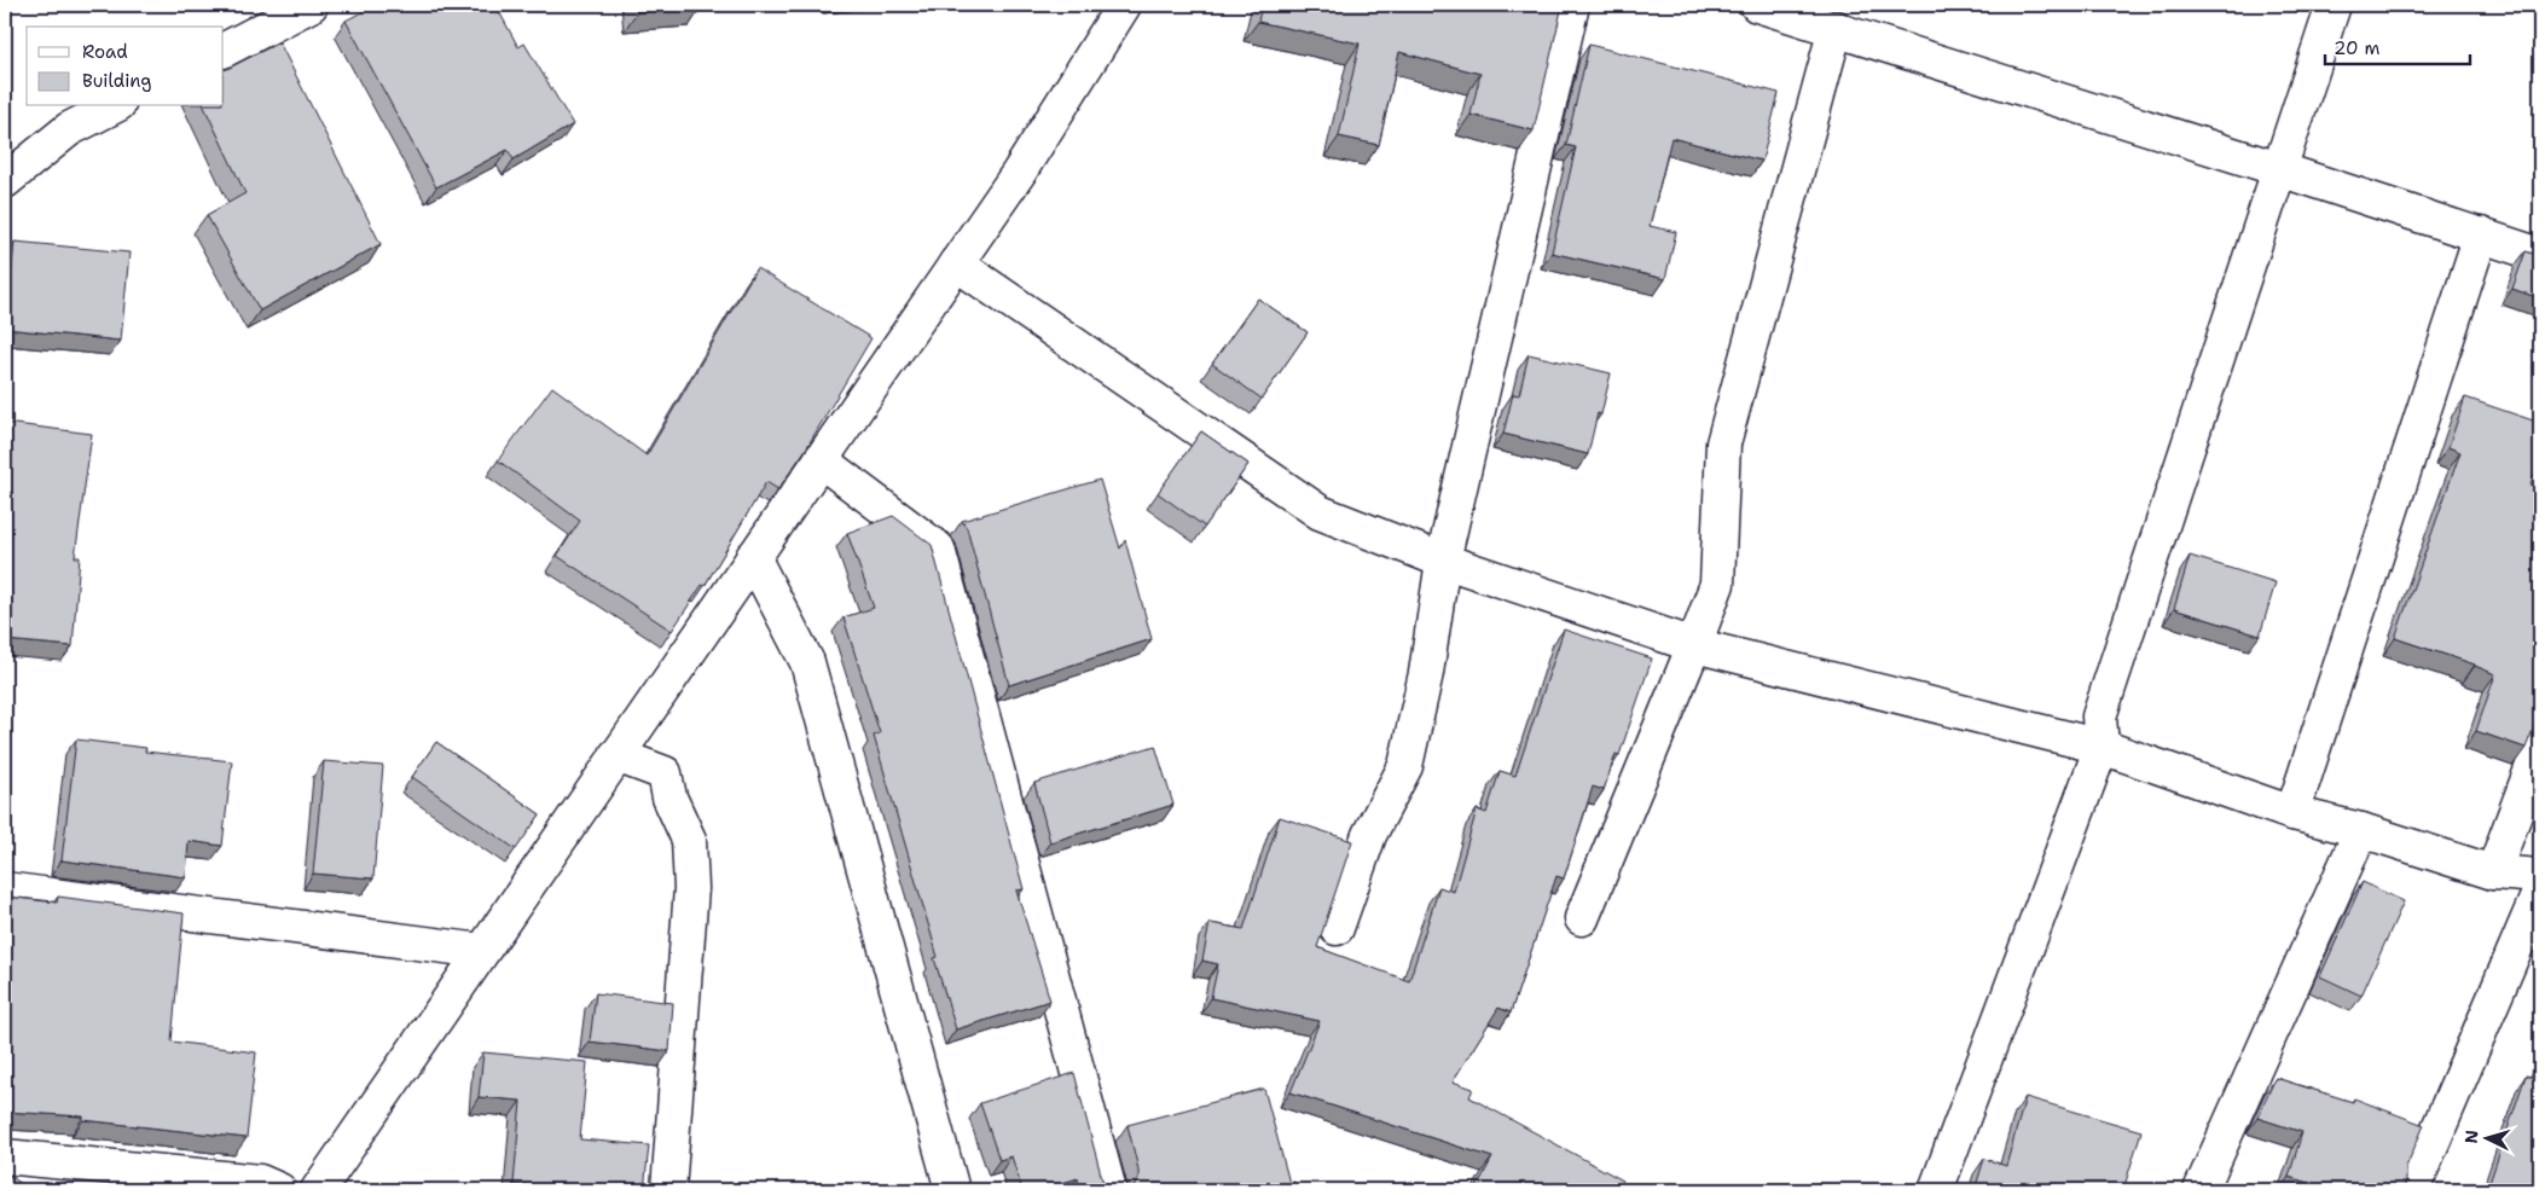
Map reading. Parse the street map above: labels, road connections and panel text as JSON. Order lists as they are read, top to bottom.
{
  "legend": ["Road", "Building"],
  "scale_bar": "20 m",
  "north": "left"
}
